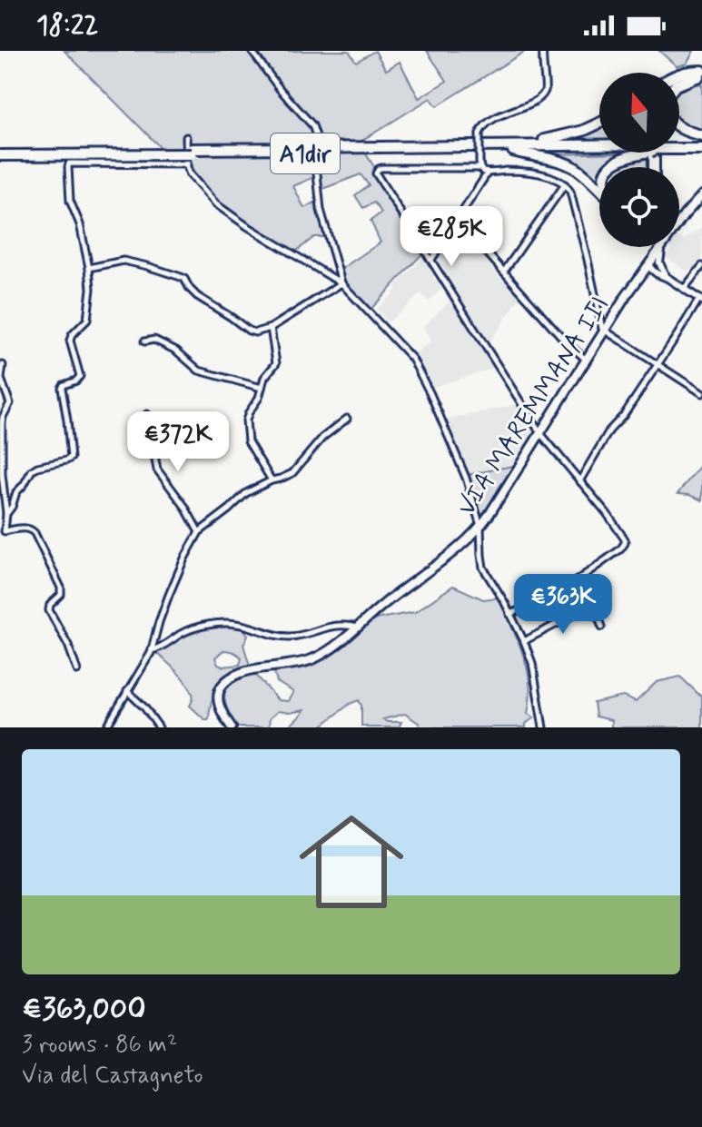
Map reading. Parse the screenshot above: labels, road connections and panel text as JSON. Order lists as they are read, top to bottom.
{
  "streets": {
    "highway": ["A1dir"],
    "main road": ["VIA MAREMMANA III"]
  },
  "north": "top",
  "page": {
    "status": "18:22",
    "price": ["€285K", "€372K", "€363K"],
    "list": [
      {
        "name": "€363,000",
        "note": "3 rooms · 86 m² · Via del Castagneto"
      }
    ]
  }
}
